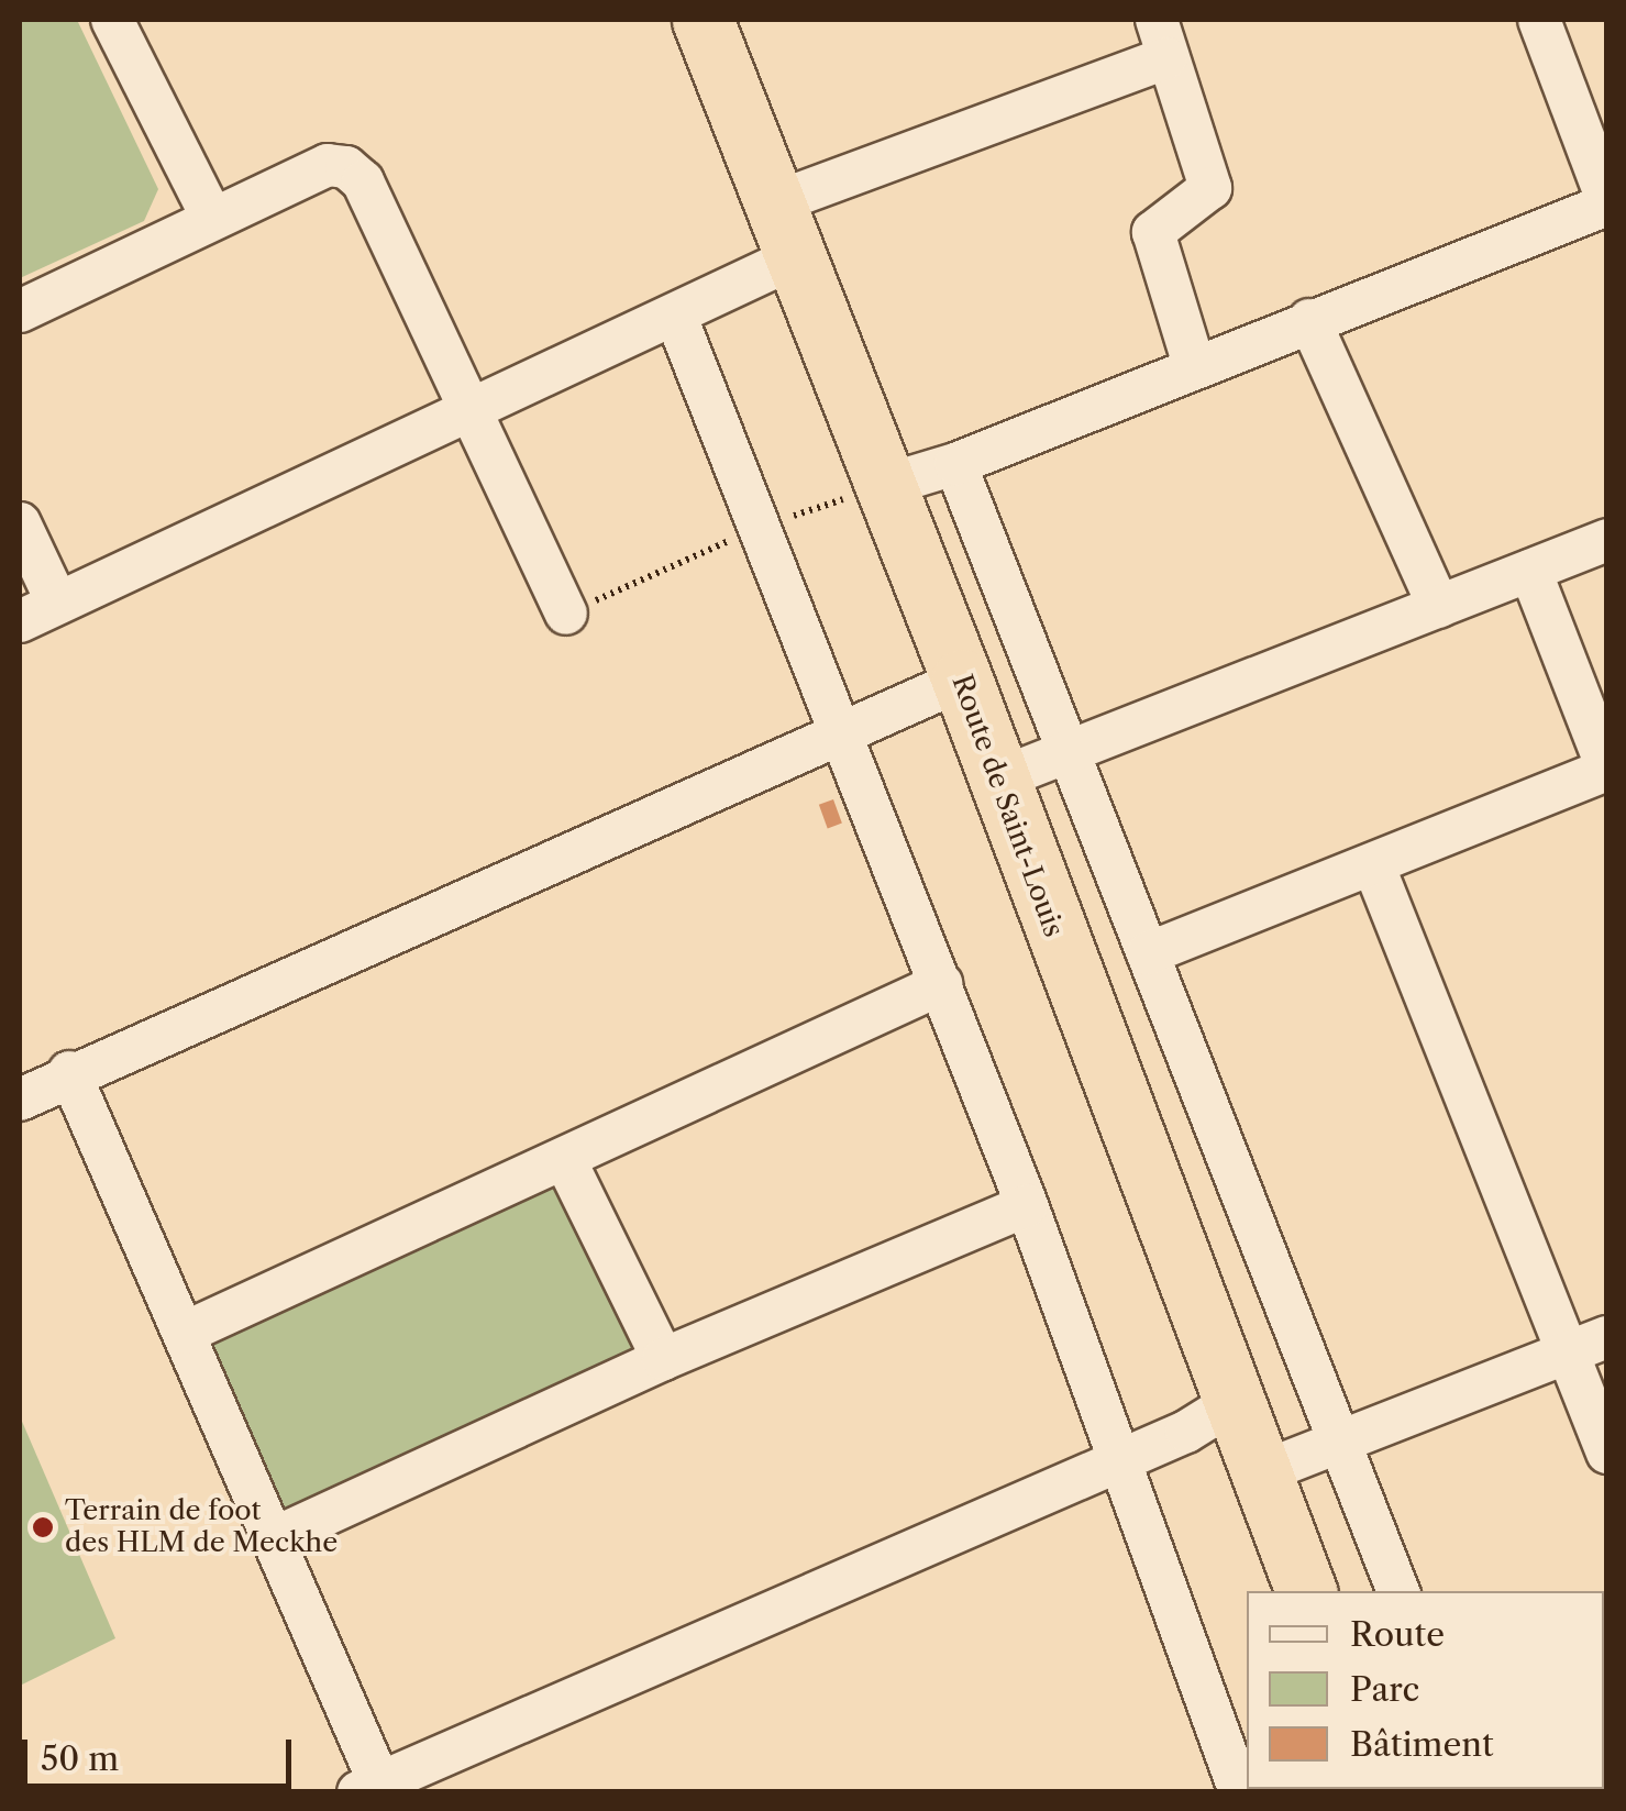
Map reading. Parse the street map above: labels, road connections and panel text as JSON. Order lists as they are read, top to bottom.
{
  "streets": {
    "highway": ["Route de Saint-Louis"]
  },
  "places": ["Terrain de foot des HLM de Meckhe"],
  "legend": ["Route", "Parc", "Bâtiment"],
  "scale_bar": "50 m"
}
